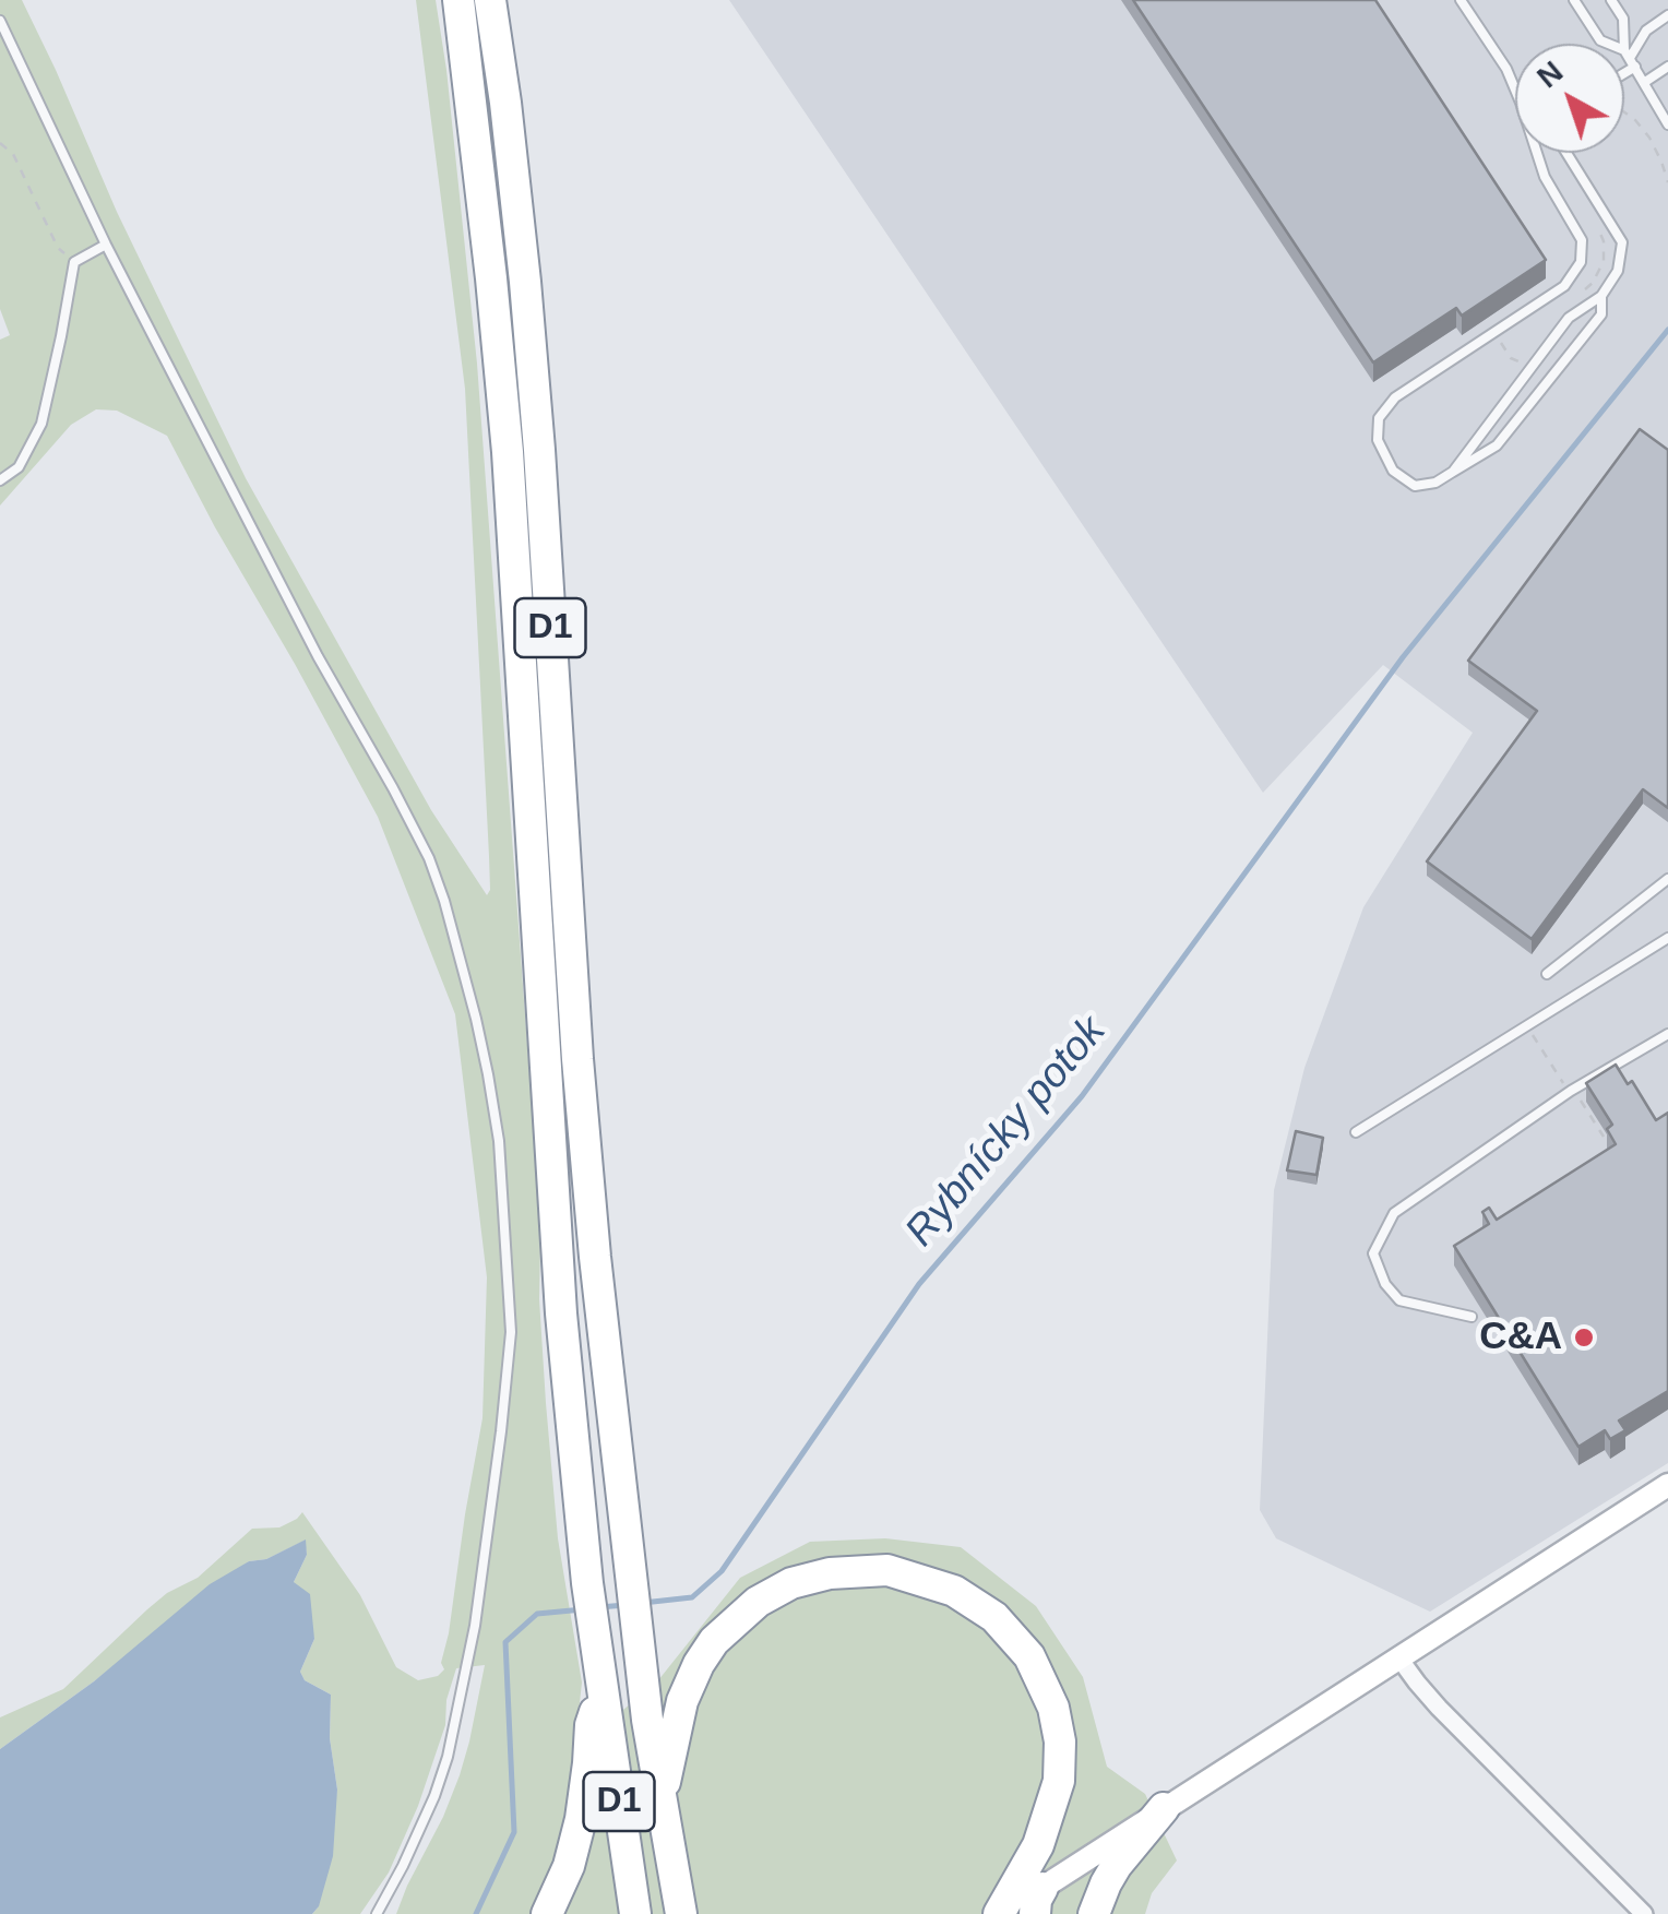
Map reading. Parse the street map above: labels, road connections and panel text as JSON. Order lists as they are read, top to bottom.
{
  "streets": {
    "highway": ["D1"]
  },
  "water": ["Rybnícky potok"],
  "places": ["C&A"],
  "north": "top left"
}
